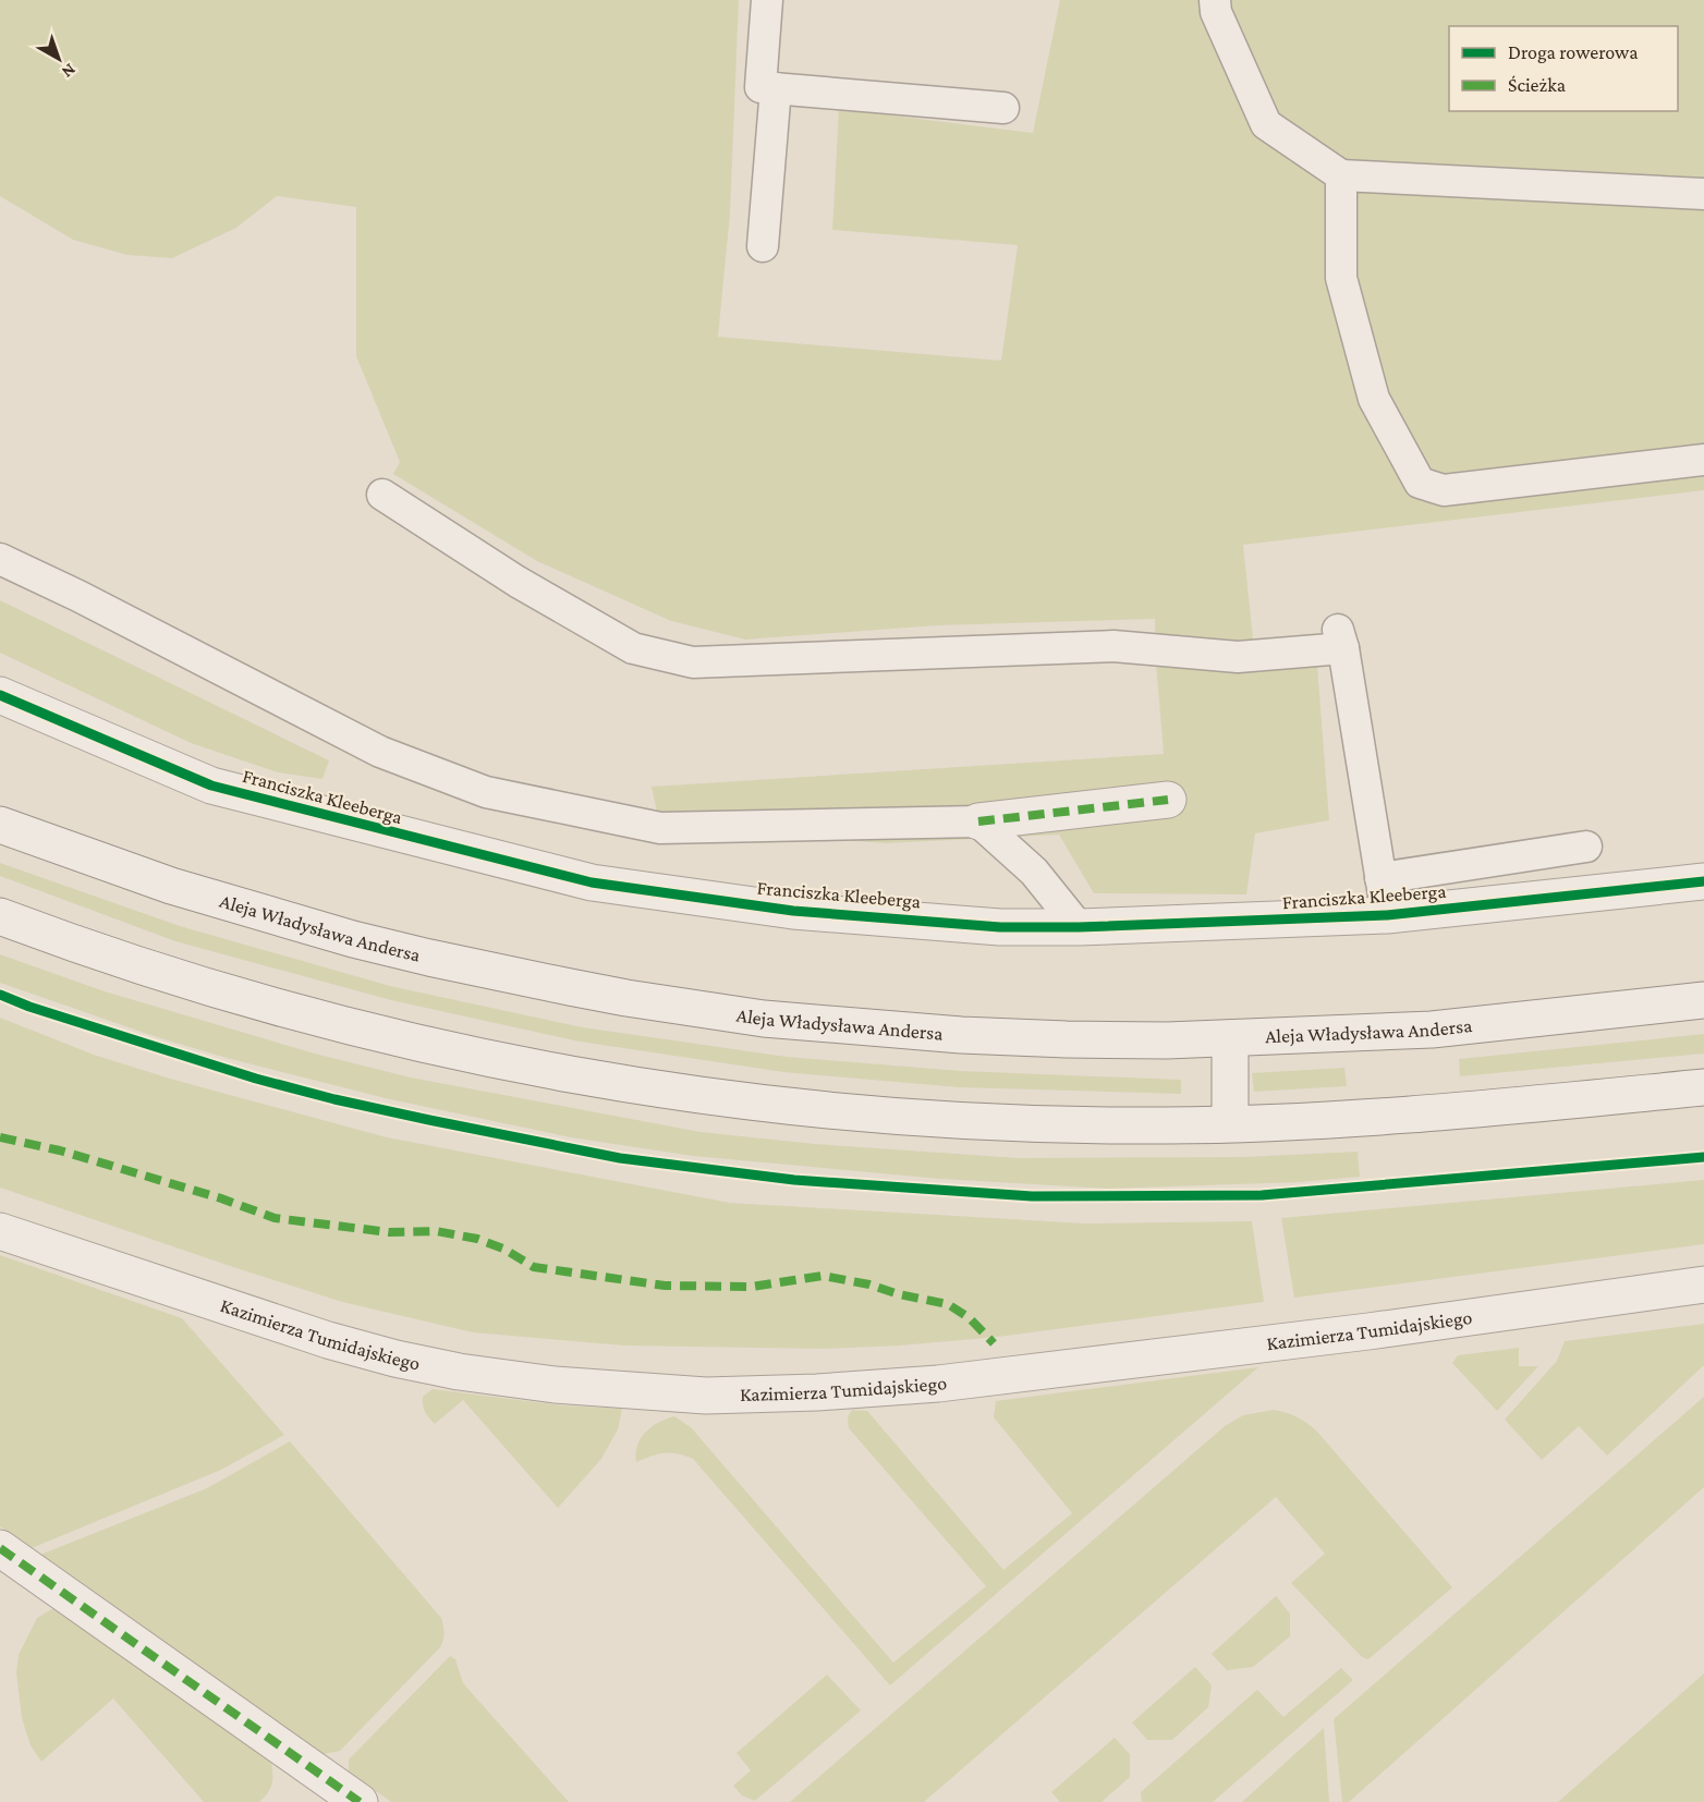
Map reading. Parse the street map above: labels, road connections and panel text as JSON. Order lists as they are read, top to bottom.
{
  "streets": {
    "street": ["Franciszka Kleeberga", "Aleja Władysława Andersa", "Kazimierza Tumidajskiego"]
  },
  "legend": ["Droga rowerowa", "Ścieżka"],
  "north": "bottom right"
}
